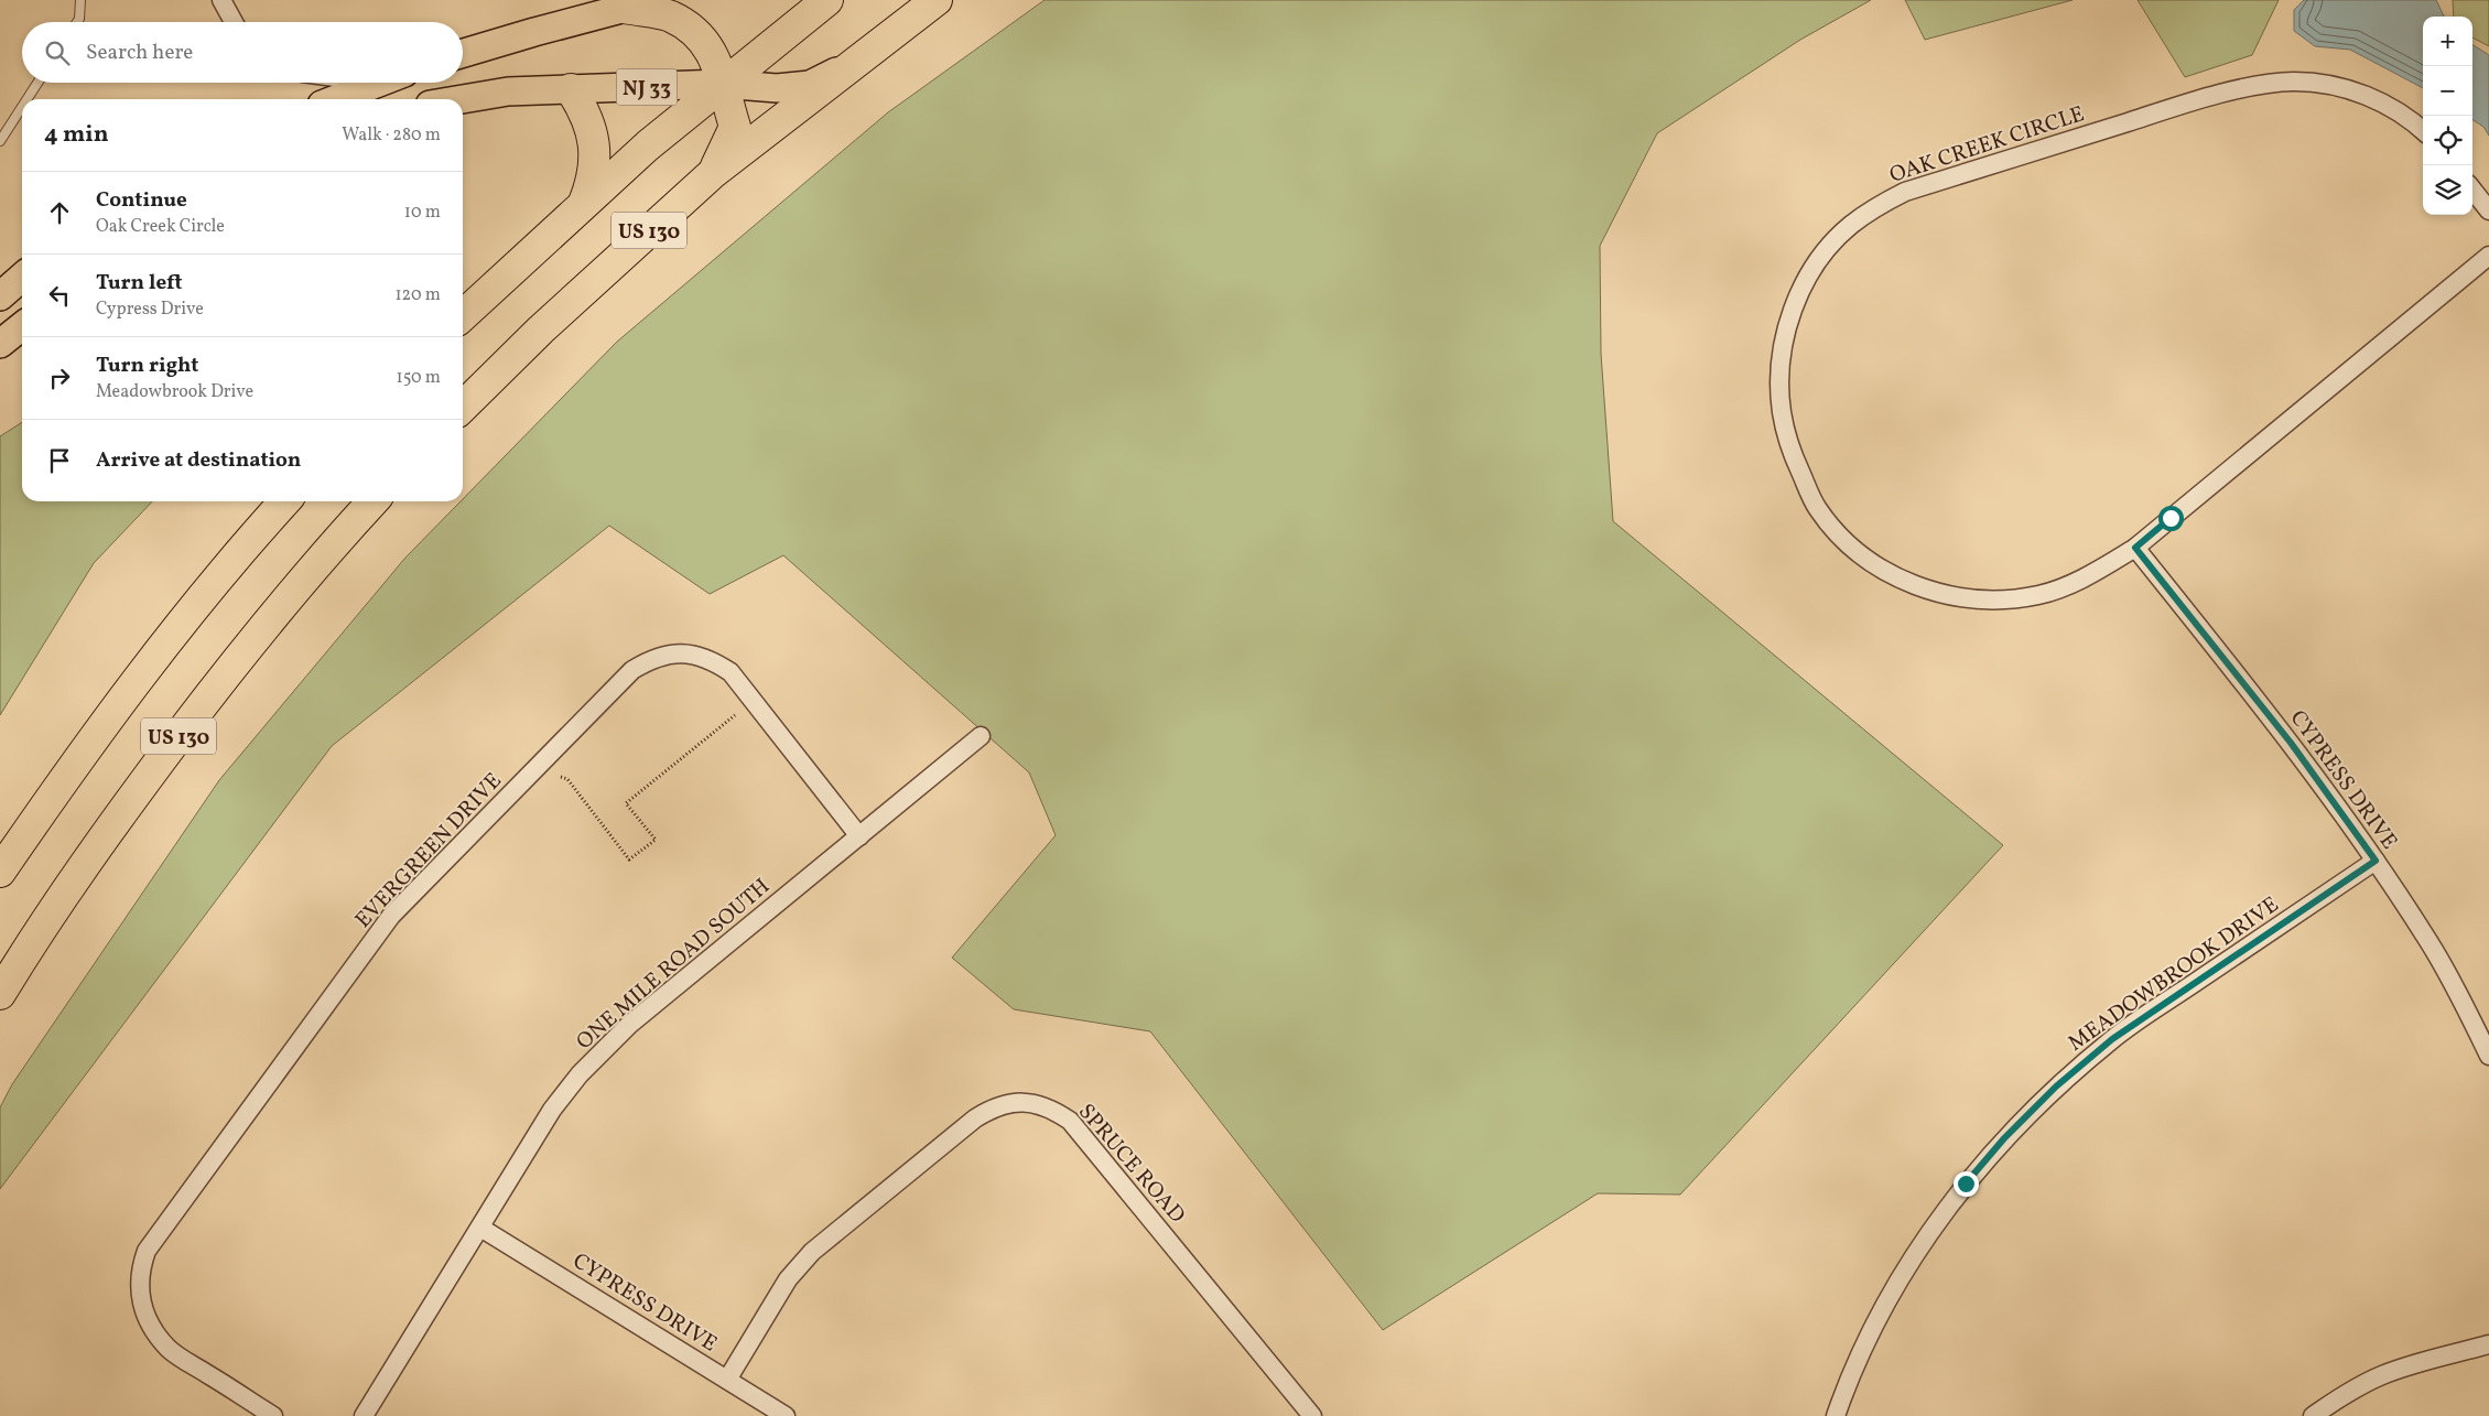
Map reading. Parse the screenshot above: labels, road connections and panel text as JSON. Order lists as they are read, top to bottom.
{
  "streets": {
    "highway": ["US 130"],
    "main road": ["NJ 33"],
    "street": [
      "OAK CREEK CIRCLE",
      "CYPRESS DRIVE",
      "EVERGREEN DRIVE",
      "ONE MILE ROAD SOUTH",
      "MEADOWBROOK DRIVE",
      "SPRUCE ROAD"
    ]
  },
  "crossings": [
    ["NJ 33", "US 130"],
    ["OAK CREEK CIRCLE", "CYPRESS DRIVE"],
    ["CYPRESS DRIVE", "ONE MILE ROAD SOUTH"],
    ["CYPRESS DRIVE", "MEADOWBROOK DRIVE"],
    ["CYPRESS DRIVE", "SPRUCE ROAD"],
    ["EVERGREEN DRIVE", "ONE MILE ROAD SOUTH"]
  ],
  "page": {
    "map_buttons": ["+", "−"],
    "search": "Search here",
    "heading": ["4 min", "Walk · 280 m"],
    "list": [
      ["Continue", "Oak Creek Circle", "10 m"],
      ["Turn left", "Cypress Drive", "120 m"],
      ["Turn right", "Meadowbrook Drive", "150 m"],
      "Arrive at destination"
    ]
  }
}
